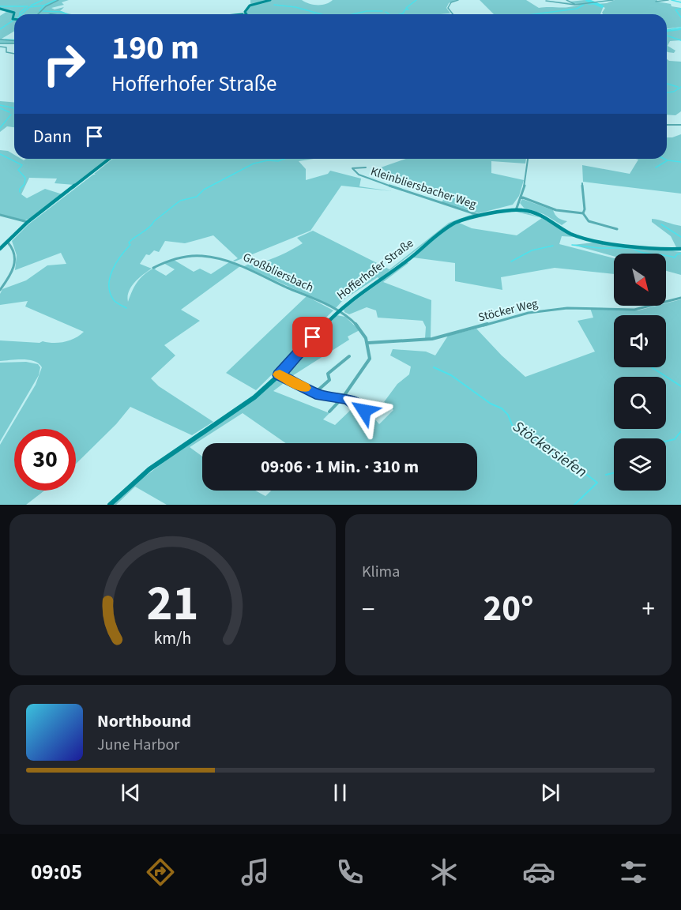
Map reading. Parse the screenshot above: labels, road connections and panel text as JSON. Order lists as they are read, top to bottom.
{
  "streets": {
    "street": [
      "Kleinbliersbacher Weg",
      "Hofferhofer Straße",
      "Großbliersbach",
      "Stöcker Weg"
    ]
  },
  "crossings": [
    ["Kleinbliersbacher Weg", "Hofferhofer Straße"],
    ["Hofferhofer Straße", "Großbliersbach"],
    ["Großbliersbach", "Stöcker Weg"]
  ],
  "water": ["Stöckersiefen"],
  "north": "bottom right",
  "page": {
    "turn": ["190 m", "Hofferhofer Straße"],
    "then": "Dann",
    "limit": "30",
    "trip": "09:06 · 1 Min. · 310 m",
    "tile": "Klima",
    "heat": ["−", "20°", "+"],
    "song": ["Northbound", "June Harbor"],
    "tabs": "09:05",
    "gauge": ["21", "km/h"]
  }
}
